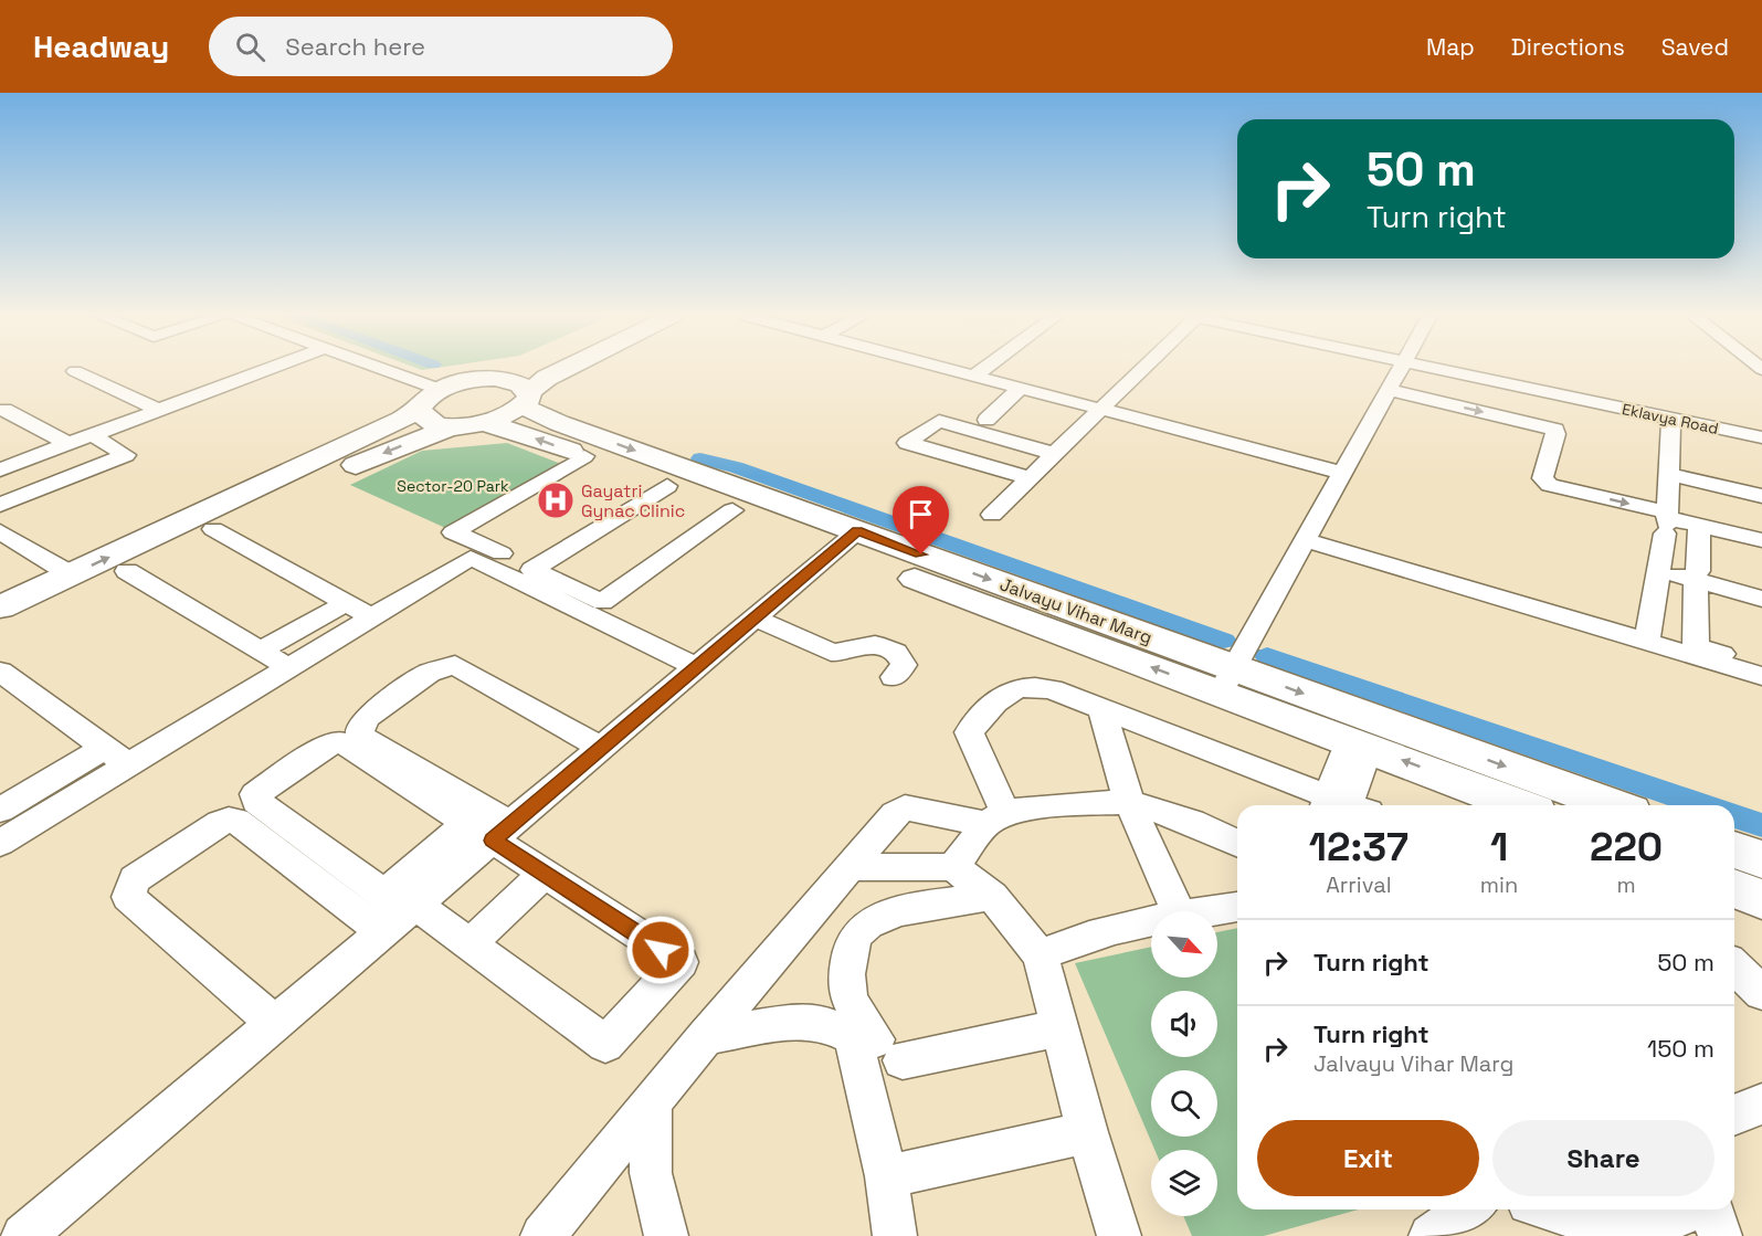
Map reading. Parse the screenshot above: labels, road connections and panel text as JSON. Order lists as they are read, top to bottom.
{
  "streets": {
    "main road": ["Jalvayu Vihar Marg"],
    "street": ["Eklavya Road"]
  },
  "parks": ["Sector-20 Park"],
  "places": {
    "hospital": ["Gayatri Gynac Clinic"]
  },
  "north": "bottom right",
  "page": {
    "header": "Headway",
    "search": "Search here",
    "nav": ["Map", "Directions", "Saved"],
    "turn": ["50 m", "Turn right"],
    "eta": [
      "12:37",
      "Arrival",
      "1",
      "min",
      "220",
      "m"
    ],
    "list": [
      {
        "name": "Turn right",
        "value": "50 m"
      },
      {
        "name": "Turn right",
        "note": "Jalvayu Vihar Marg",
        "value": "150 m"
      }
    ],
    "buttons": ["Exit", "Share"]
  }
}
